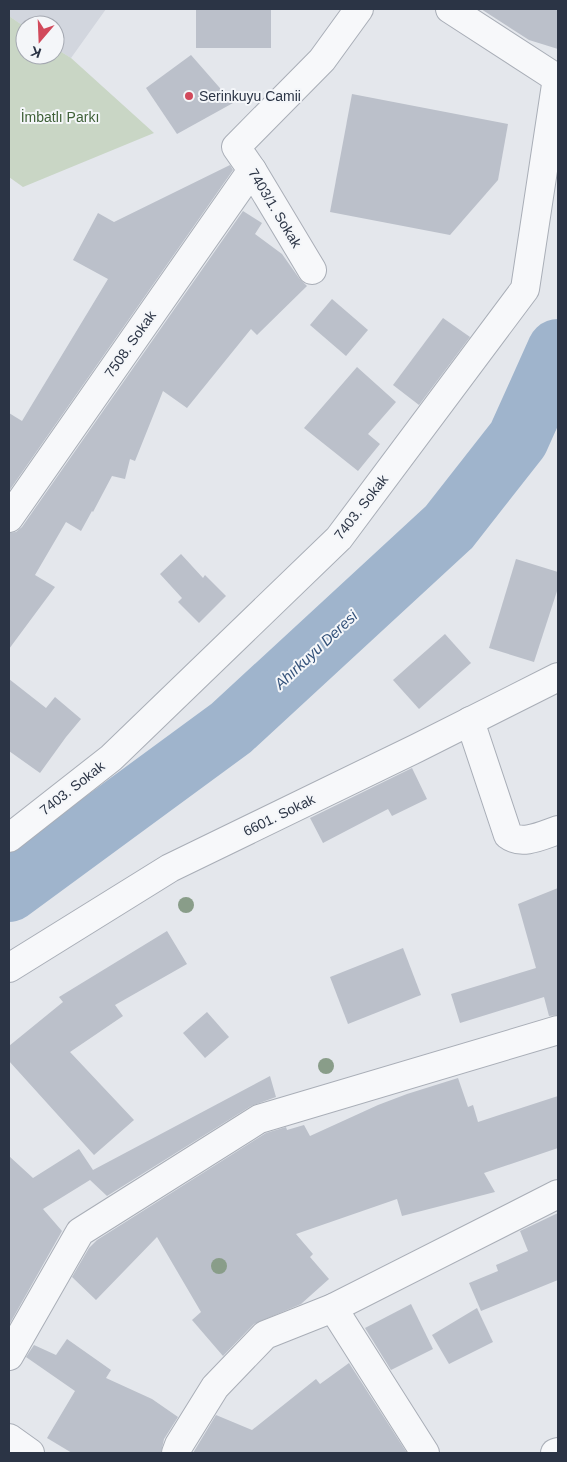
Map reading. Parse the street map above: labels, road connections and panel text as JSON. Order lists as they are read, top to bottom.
{
  "streets": {
    "street": [
      "7403/1. Sokak",
      "7508. Sokak",
      "7403. Sokak",
      "6601. Sokak"
    ]
  },
  "crossings": [
    ["7403/1. Sokak", "7508. Sokak"]
  ],
  "water": ["Ahırkuyu Deresi"],
  "parks": ["İmbatlı Parkı"],
  "places": ["Serinkuyu Camii"],
  "north": "bottom"
}
